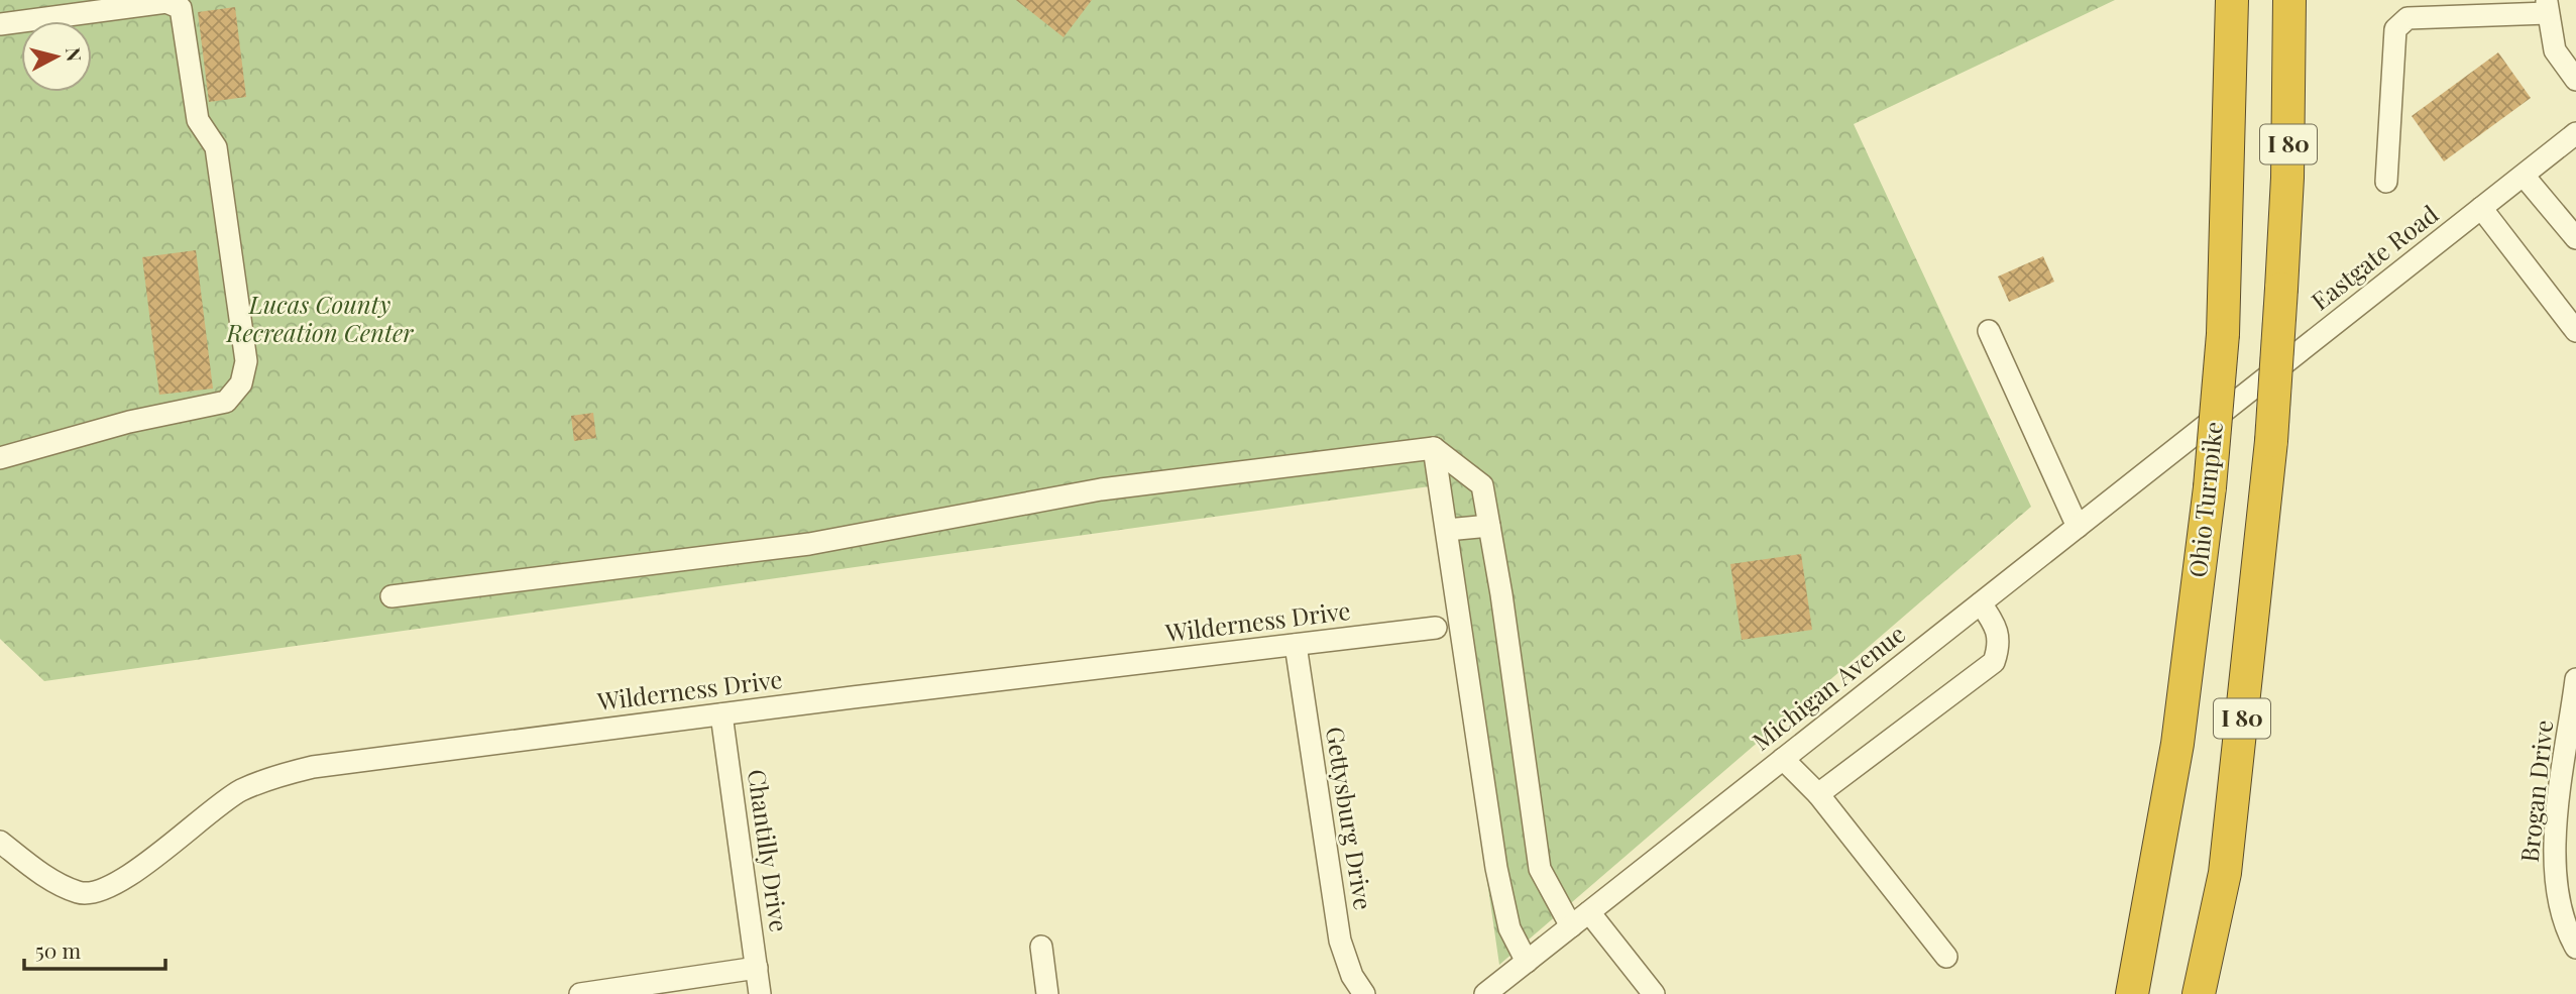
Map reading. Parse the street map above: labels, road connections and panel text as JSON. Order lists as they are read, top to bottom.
{
  "streets": {
    "highway": ["I 80", "Ohio Turnpike"],
    "street": [
      "Eastgate Road",
      "Wilderness Drive",
      "Michigan Avenue",
      "Brogan Drive",
      "Gettysburg Drive",
      "Chantilly Drive"
    ]
  },
  "crossings": [
    ["Eastgate Road", "Michigan Avenue"],
    ["Wilderness Drive", "Gettysburg Drive"],
    ["Wilderness Drive", "Chantilly Drive"]
  ],
  "parks": ["Lucas County Recreation Center"],
  "scale_bar": "50 m",
  "north": "right"
}
